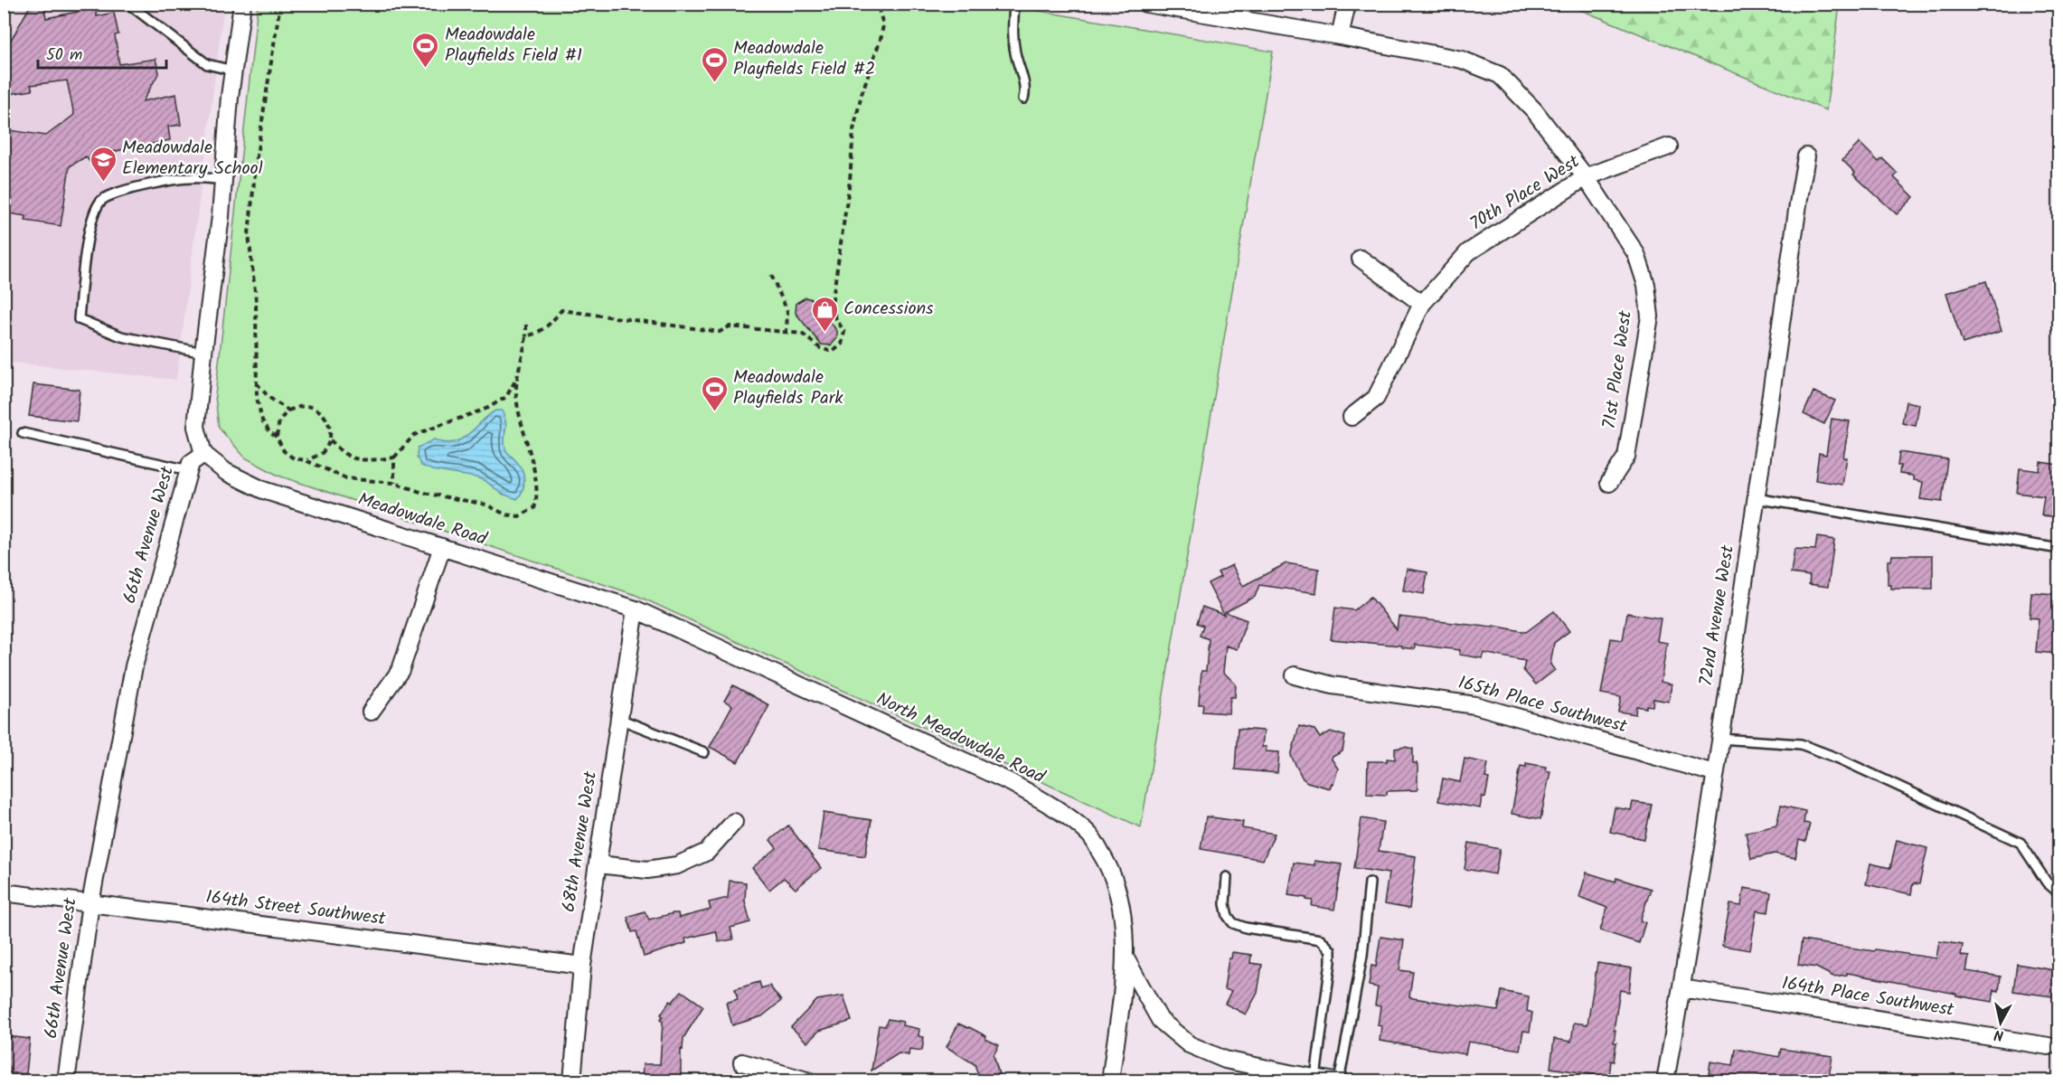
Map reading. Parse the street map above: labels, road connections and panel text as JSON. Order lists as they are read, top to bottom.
{
  "streets": {
    "street": [
      "70th Place West",
      "71st Place West",
      "Meadowdale Road",
      "66th Avenue West",
      "72nd Avenue West",
      "165th Place Southwest",
      "North Meadowdale Road",
      "68th Avenue West",
      "164th Street Southwest",
      "164th Place Southwest"
    ]
  },
  "crossings": [
    ["70th Place West", "71st Place West"],
    ["Meadowdale Road", "66th Avenue West"],
    ["Meadowdale Road", "North Meadowdale Road"],
    ["Meadowdale Road", "68th Avenue West"],
    ["66th Avenue West", "164th Street Southwest"],
    ["72nd Avenue West", "165th Place Southwest"],
    ["72nd Avenue West", "164th Place Southwest"],
    ["North Meadowdale Road", "68th Avenue West"],
    ["68th Avenue West", "164th Street Southwest"]
  ],
  "places": {
    "sports": ["Meadowdale Playfields Field #1", "Meadowdale Playfields Field #2", "Meadowdale Playfields Park"],
    "school or university": ["Meadowdale Elementary School"],
    "shop": ["Concessions"]
  },
  "scale_bar": "50 m",
  "north": "bottom"
}
